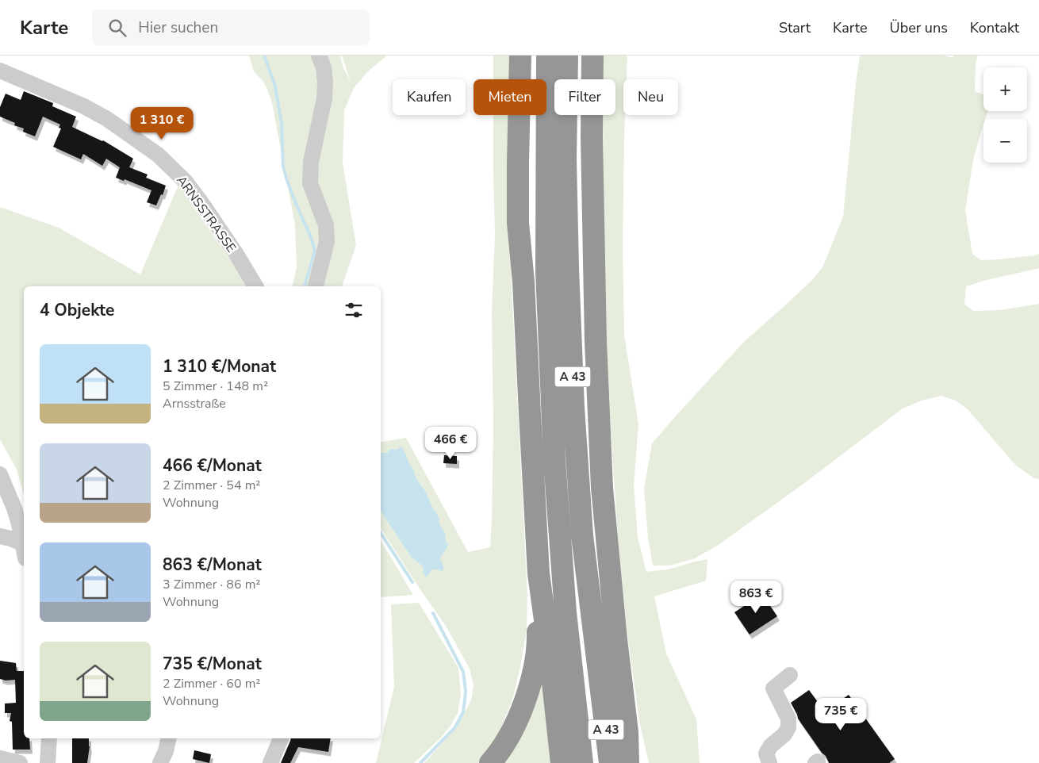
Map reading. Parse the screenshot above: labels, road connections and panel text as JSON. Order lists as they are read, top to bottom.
{
  "streets": {
    "highway": ["A 43"],
    "street": ["ARNSSTRASSE"]
  },
  "page": {
    "header": "Karte",
    "search": "Hier suchen",
    "nav": [
      "Start",
      "Karte",
      "Über uns",
      "Kontakt"
    ],
    "map_buttons": ["+", "−"],
    "chip": [
      "Kaufen",
      "Mieten",
      "Filter",
      "Neu"
    ],
    "price": [
      "1 310 €",
      "466 €",
      "863 €",
      "735 €"
    ],
    "heading": "4 Objekte",
    "list": [
      {
        "name": "1 310 €/Monat",
        "note": "5 Zimmer · 148 m² · Arnsstraße"
      },
      {
        "name": "466 €/Monat",
        "note": "2 Zimmer · 54 m² · Wohnung"
      },
      {
        "name": "863 €/Monat",
        "note": "3 Zimmer · 86 m² · Wohnung"
      },
      {
        "name": "735 €/Monat",
        "note": "2 Zimmer · 60 m² · Wohnung"
      }
    ]
  }
}
